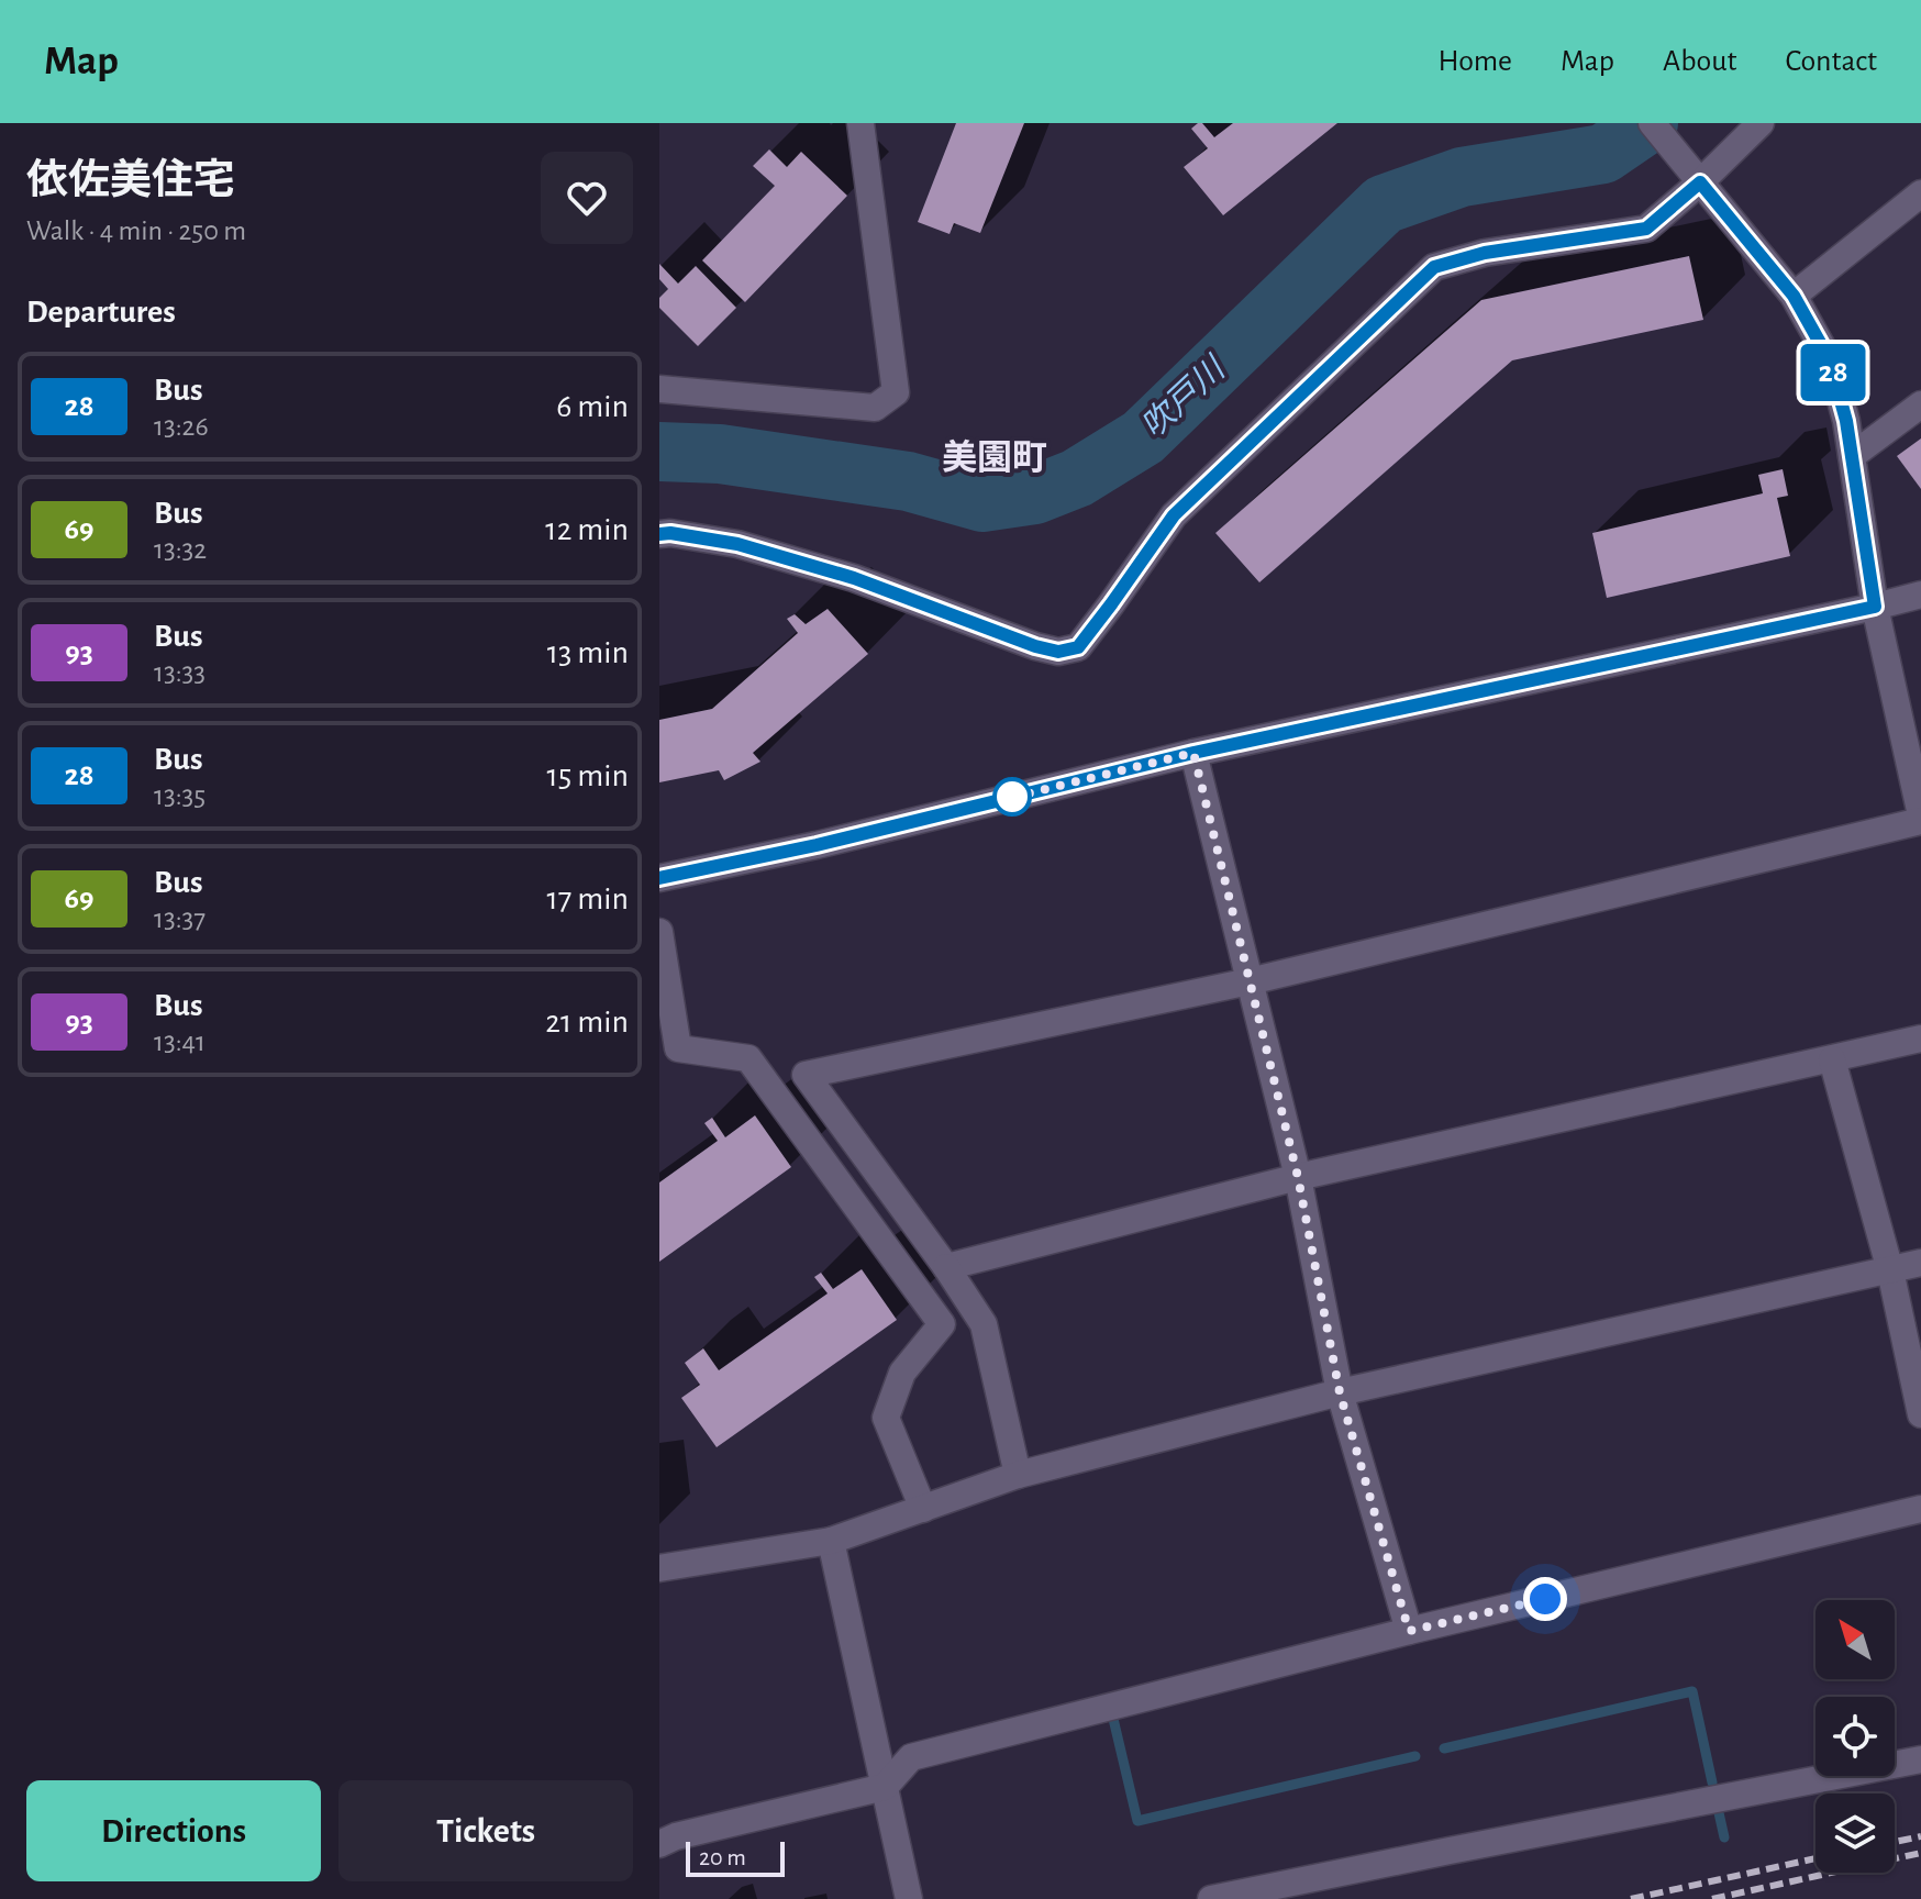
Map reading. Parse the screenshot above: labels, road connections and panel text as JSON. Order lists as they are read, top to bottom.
{
  "districts": ["美園町"],
  "water": ["吹戸川"],
  "lines": ["bus line 28"],
  "scale_bar": "20 m",
  "north": "top left",
  "page": {
    "header": "Map",
    "nav": [
      "Home",
      "Map",
      "About",
      "Contact"
    ],
    "heading": [
      ["依佐美住宅", "Walk · 4 min · 250 m"],
      "Departures"
    ],
    "on_map": "28",
    "list": [
      {
        "mark": "28",
        "name": "Bus",
        "note": "13:26",
        "value": "6 min"
      },
      {
        "mark": "69",
        "name": "Bus",
        "note": "13:32",
        "value": "12 min"
      },
      {
        "mark": "93",
        "name": "Bus",
        "note": "13:33",
        "value": "13 min"
      },
      {
        "mark": "28",
        "name": "Bus",
        "note": "13:35",
        "value": "15 min"
      },
      {
        "mark": "69",
        "name": "Bus",
        "note": "13:37",
        "value": "17 min"
      },
      {
        "mark": "93",
        "name": "Bus",
        "note": "13:41",
        "value": "21 min"
      }
    ],
    "buttons": ["Directions", "Tickets"],
    "scale": "20 m"
  }
}
